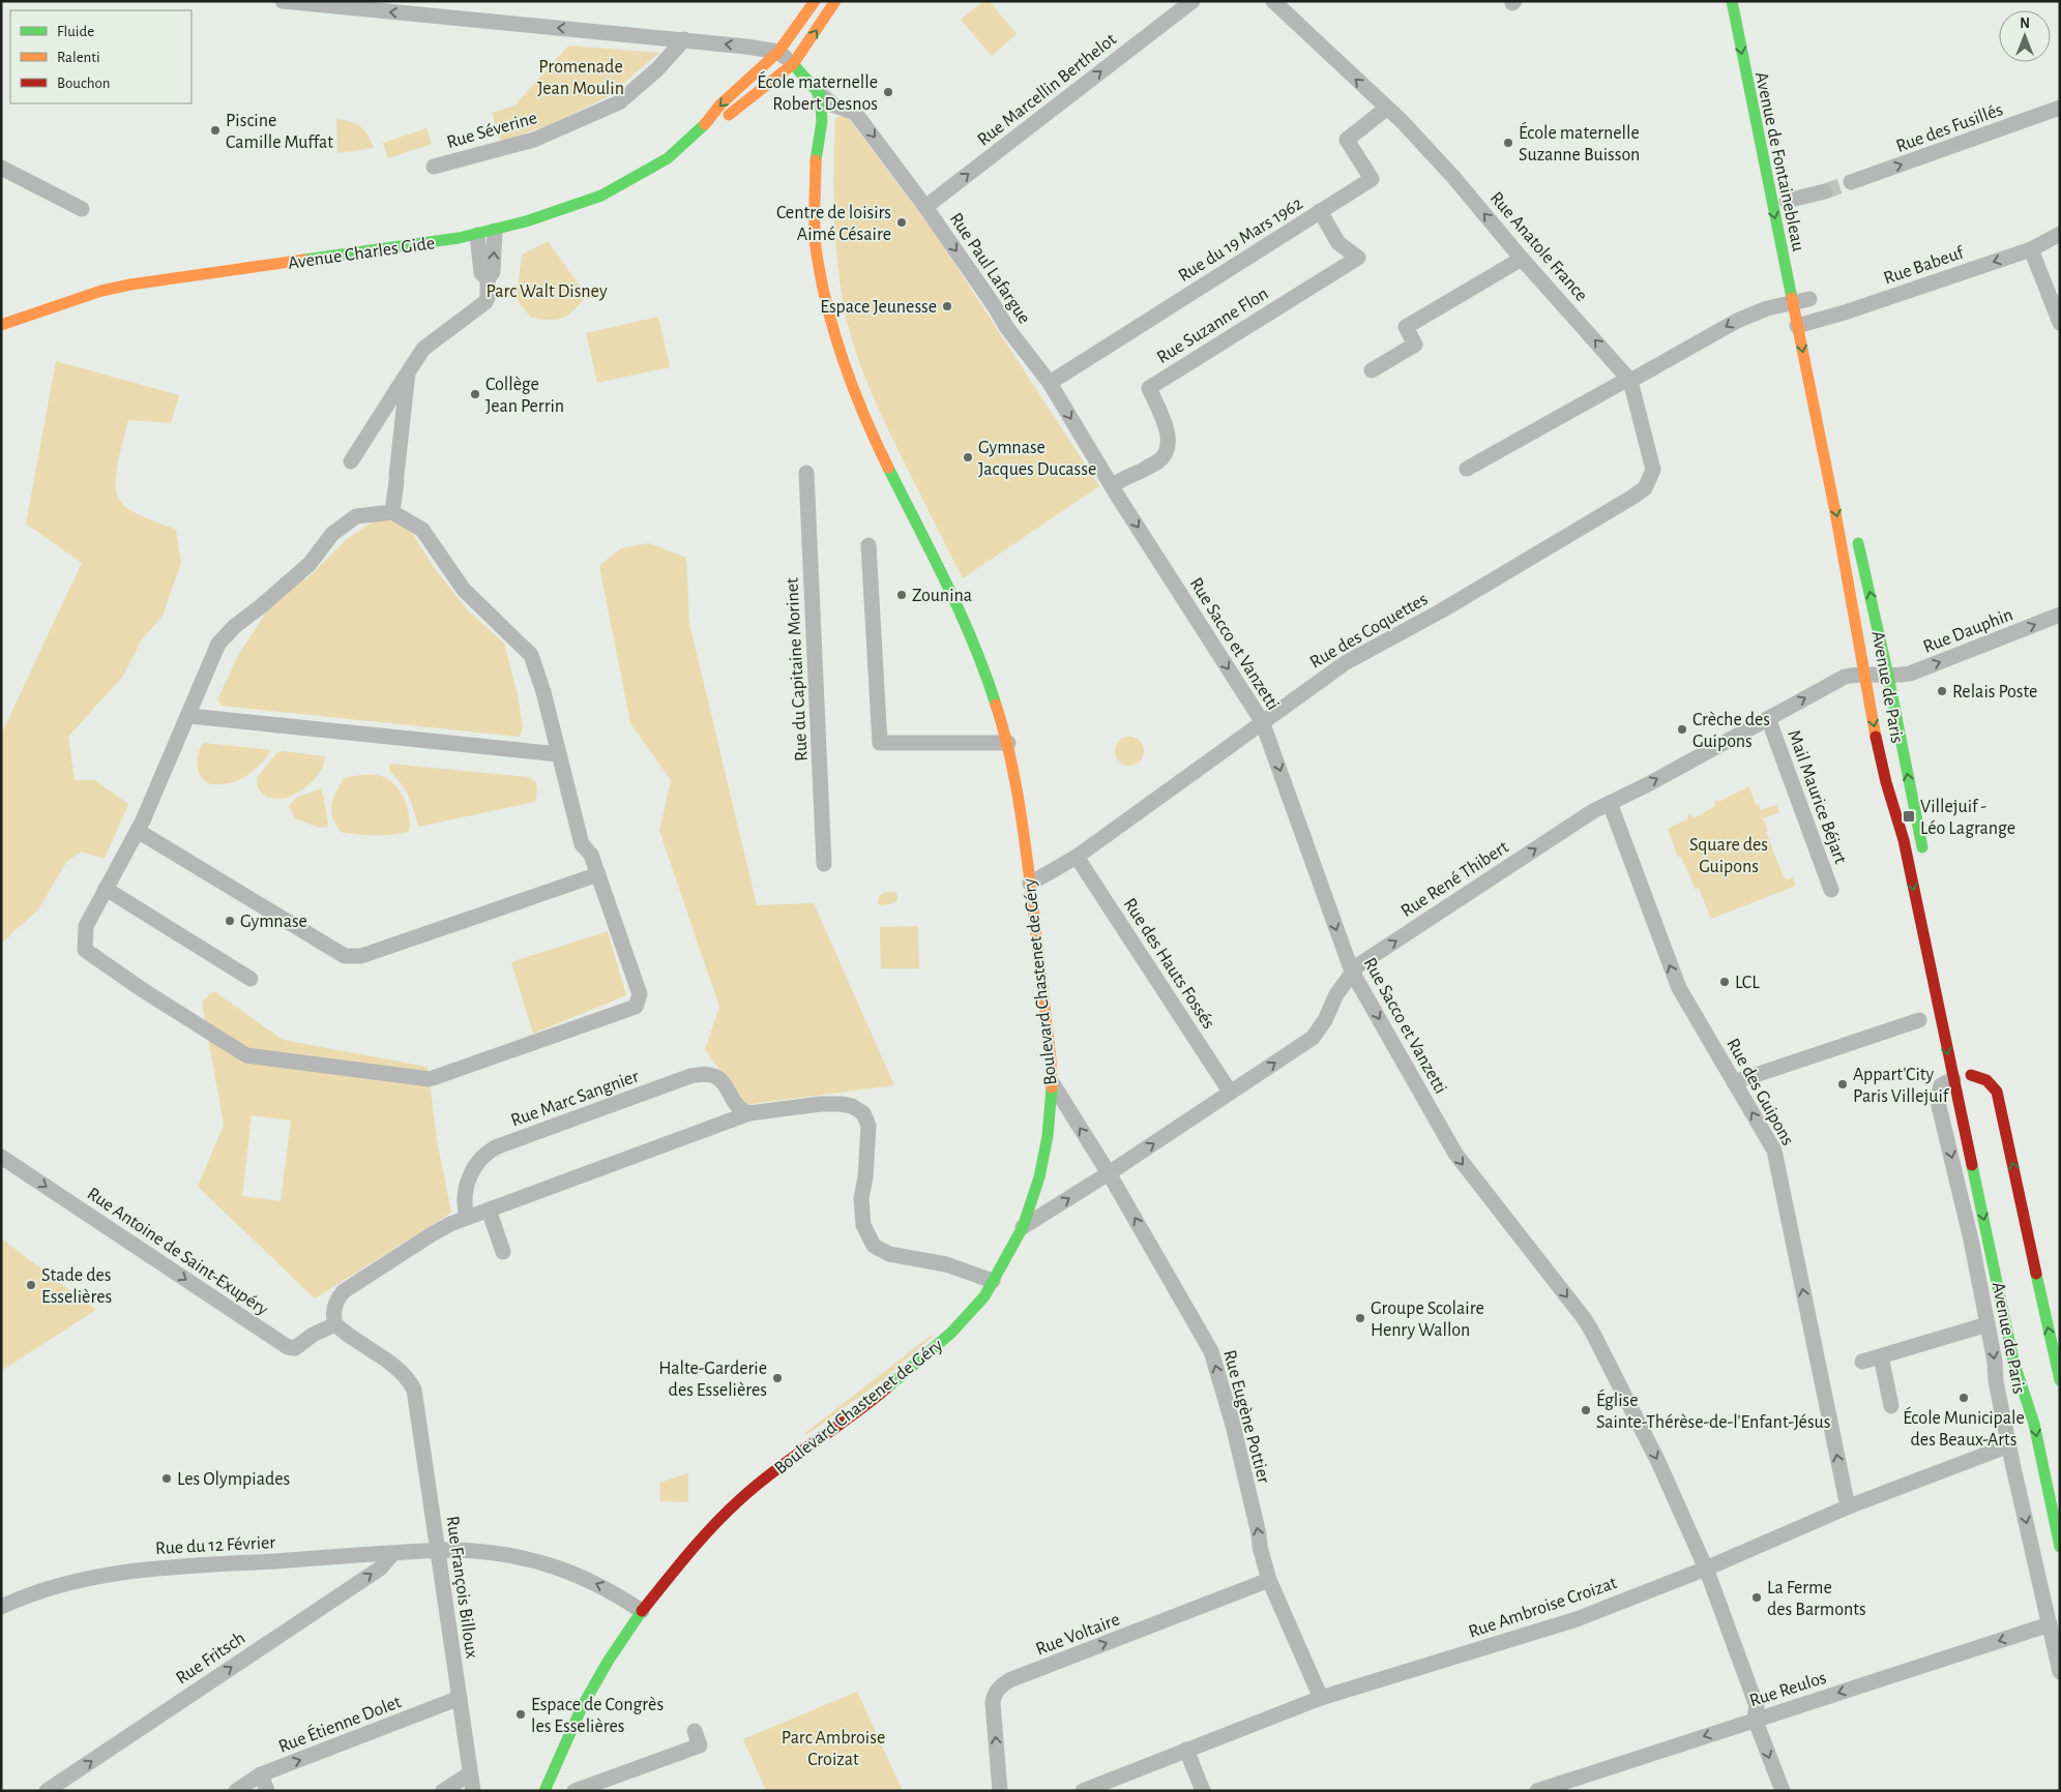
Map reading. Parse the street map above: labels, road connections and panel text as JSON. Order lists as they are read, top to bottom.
{
  "streets": {
    "main road": [
      "Avenue de Fontainebleau",
      "Avenue Charles Gide",
      "Avenue de Paris",
      "Boulevard Chastenet de Géry"
    ],
    "street": [
      "Rue Marcellin Berthelot",
      "Rue des Fusillés",
      "Rue Séverine",
      "Rue du 19 Mars 1962",
      "Rue Anatole France",
      "Rue Babeuf",
      "Rue Paul Lafargue",
      "Rue Suzanne Flon",
      "Rue des Coquettes",
      "Rue Dauphin",
      "Rue Sacco et Vanzetti",
      "Rue du Capitaine Morinet",
      "Mail Maurice Béjart",
      "Rue René Thibert",
      "Rue des Hauts Fossés",
      "Rue des Guipons",
      "Rue Marc Sangnier",
      "Rue Antoine de Saint-Exupéry",
      "Rue Eugène Pottier",
      "Rue du 12 Février",
      "Rue François Billoux",
      "Rue Ambroise Croizat",
      "Rue Voltaire",
      "Rue Fritsch",
      "Rue Reulos",
      "Rue Étienne Dolet"
    ]
  },
  "crossings": [
    ["Rue Marcellin Berthelot", "Rue Paul Lafargue"],
    ["Avenue de Fontainebleau", "Avenue de Paris"],
    ["Rue du 19 Mars 1962", "Rue Anatole France"],
    ["Rue du 19 Mars 1962", "Rue Paul Lafargue"],
    ["Rue du 19 Mars 1962", "Rue Suzanne Flon"],
    ["Rue Anatole France", "Rue des Coquettes"],
    ["Rue Babeuf", "Avenue de Paris"],
    ["Rue Paul Lafargue", "Rue Suzanne Flon"],
    ["Rue Paul Lafargue", "Rue Sacco et Vanzetti"],
    ["Rue Paul Lafargue", "Boulevard Chastenet de Géry"],
    ["Rue Suzanne Flon", "Rue Sacco et Vanzetti"],
    ["Rue des Coquettes", "Rue Sacco et Vanzetti"],
    ["Rue des Coquettes", "Rue des Hauts Fossés"],
    ["Rue des Coquettes", "Boulevard Chastenet de Géry"],
    ["Rue Dauphin", "Avenue de Paris"],
    ["Rue Dauphin", "Rue René Thibert"],
    ["Rue Sacco et Vanzetti", "Rue René Thibert"],
    ["Rue Sacco et Vanzetti", "Rue Ambroise Croizat"],
    ["Rue Sacco et Vanzetti", "Rue Reulos"],
    ["Avenue de Paris", "Rue René Thibert"],
    ["Avenue de Paris", "Rue Ambroise Croizat"],
    ["Avenue de Paris", "Rue Reulos"],
    ["Mail Maurice Béjart", "Rue René Thibert"],
    ["Rue René Thibert", "Rue des Hauts Fossés"],
    ["Rue René Thibert", "Boulevard Chastenet de Géry"],
    ["Rue René Thibert", "Rue des Guipons"],
    ["Rue René Thibert", "Rue Eugène Pottier"],
    ["Boulevard Chastenet de Géry", "Rue Eugène Pottier"],
    ["Boulevard Chastenet de Géry", "Rue du 12 Février"],
    ["Rue des Guipons", "Rue Ambroise Croizat"],
    ["Rue Antoine de Saint-Exupéry", "Rue François Billoux"],
    ["Rue Eugène Pottier", "Rue Ambroise Croizat"],
    ["Rue Eugène Pottier", "Rue Voltaire"],
    ["Rue du 12 Février", "Rue François Billoux"],
    ["Rue du 12 Février", "Rue Fritsch"],
    ["Rue François Billoux", "Rue Étienne Dolet"]
  ],
  "one_way": [
    "Rue Marcellin Berthelot",
    "Rue des Fusillés",
    "Avenue de Fontainebleau",
    "Rue Anatole France",
    "Rue Babeuf",
    "Rue Paul Lafargue",
    "Rue Dauphin",
    "Rue Sacco et Vanzetti",
    "Rue René Thibert",
    "Rue des Guipons",
    "Rue Antoine de Saint-Exupéry",
    "Rue Eugène Pottier",
    "Rue Voltaire",
    "Rue Fritsch",
    "Rue Reulos",
    "Rue Étienne Dolet"
  ],
  "parks": [
    "Promenade Jean Moulin",
    "Parc Walt Disney",
    "Square des Guipons",
    "Parc Ambroise Croizat"
  ],
  "places": {
    "other": [
      "École maternelle Robert Desnos",
      "Piscine Camille Muffat",
      "École maternelle Suzanne Buisson",
      "Centre de loisirs Aimé Césaire",
      "Espace Jeunesse",
      "Collège Jean Perrin",
      "Gymnase Jacques Ducasse",
      "Zounina",
      "Relais Poste",
      "Crèche des Guipons",
      "Gymnase",
      "LCL",
      "Appart'City Paris Villejuif",
      "Stade des Esselières",
      "Groupe Scolaire Henry Wallon",
      "Halte-Garderie des Esselières",
      "École Municipale des Beaux-Arts",
      "Église Sainte-Thérèse-de-l'Enfant-Jésus",
      "Les Olympiades",
      "La Ferme des Barmonts",
      "Espace de Congrès les Esselières"
    ],
    "transit": ["Villejuif - Léo Lagrange"]
  },
  "legend": ["Fluide", "Ralenti", "Bouchon"],
  "north": "top"
}
